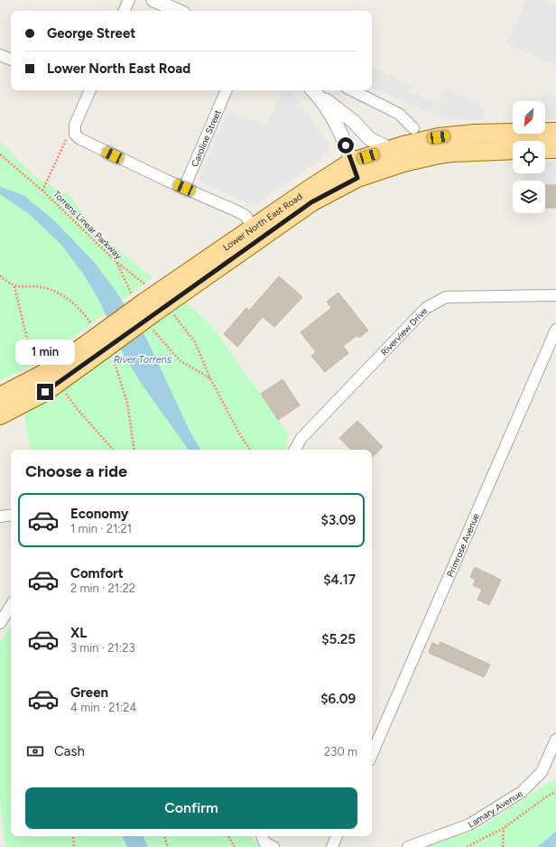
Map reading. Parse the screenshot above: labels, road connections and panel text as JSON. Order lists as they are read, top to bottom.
{
  "streets": {
    "main road": ["Lower North East Road"],
    "street": [
      "Caroline Street",
      "Riverview Drive",
      "Primrose Avenue",
      "Lamary Avenue"
    ],
    "path": ["Torrens Linear Parkway"]
  },
  "crossings": [
    ["Lower North East Road", "Torrens Linear Parkway"]
  ],
  "water": ["River Torrens"],
  "north": "bottom left",
  "page": {
    "banner": ["George Street", "Lower North East Road"],
    "bubble": "1 min",
    "heading": "Choose a ride",
    "list": [
      {
        "name": "Economy",
        "note": "1 min · 21:21",
        "value": "$3.09"
      },
      {
        "name": "Comfort",
        "note": "2 min · 21:22",
        "value": "$4.17"
      },
      {
        "name": "XL",
        "note": "3 min · 21:23",
        "value": "$5.25"
      },
      {
        "name": "Green",
        "note": "4 min · 21:24",
        "value": "$6.09"
      }
    ],
    "pay": ["Cash", "230 m"],
    "buttons": "Confirm"
  }
}
